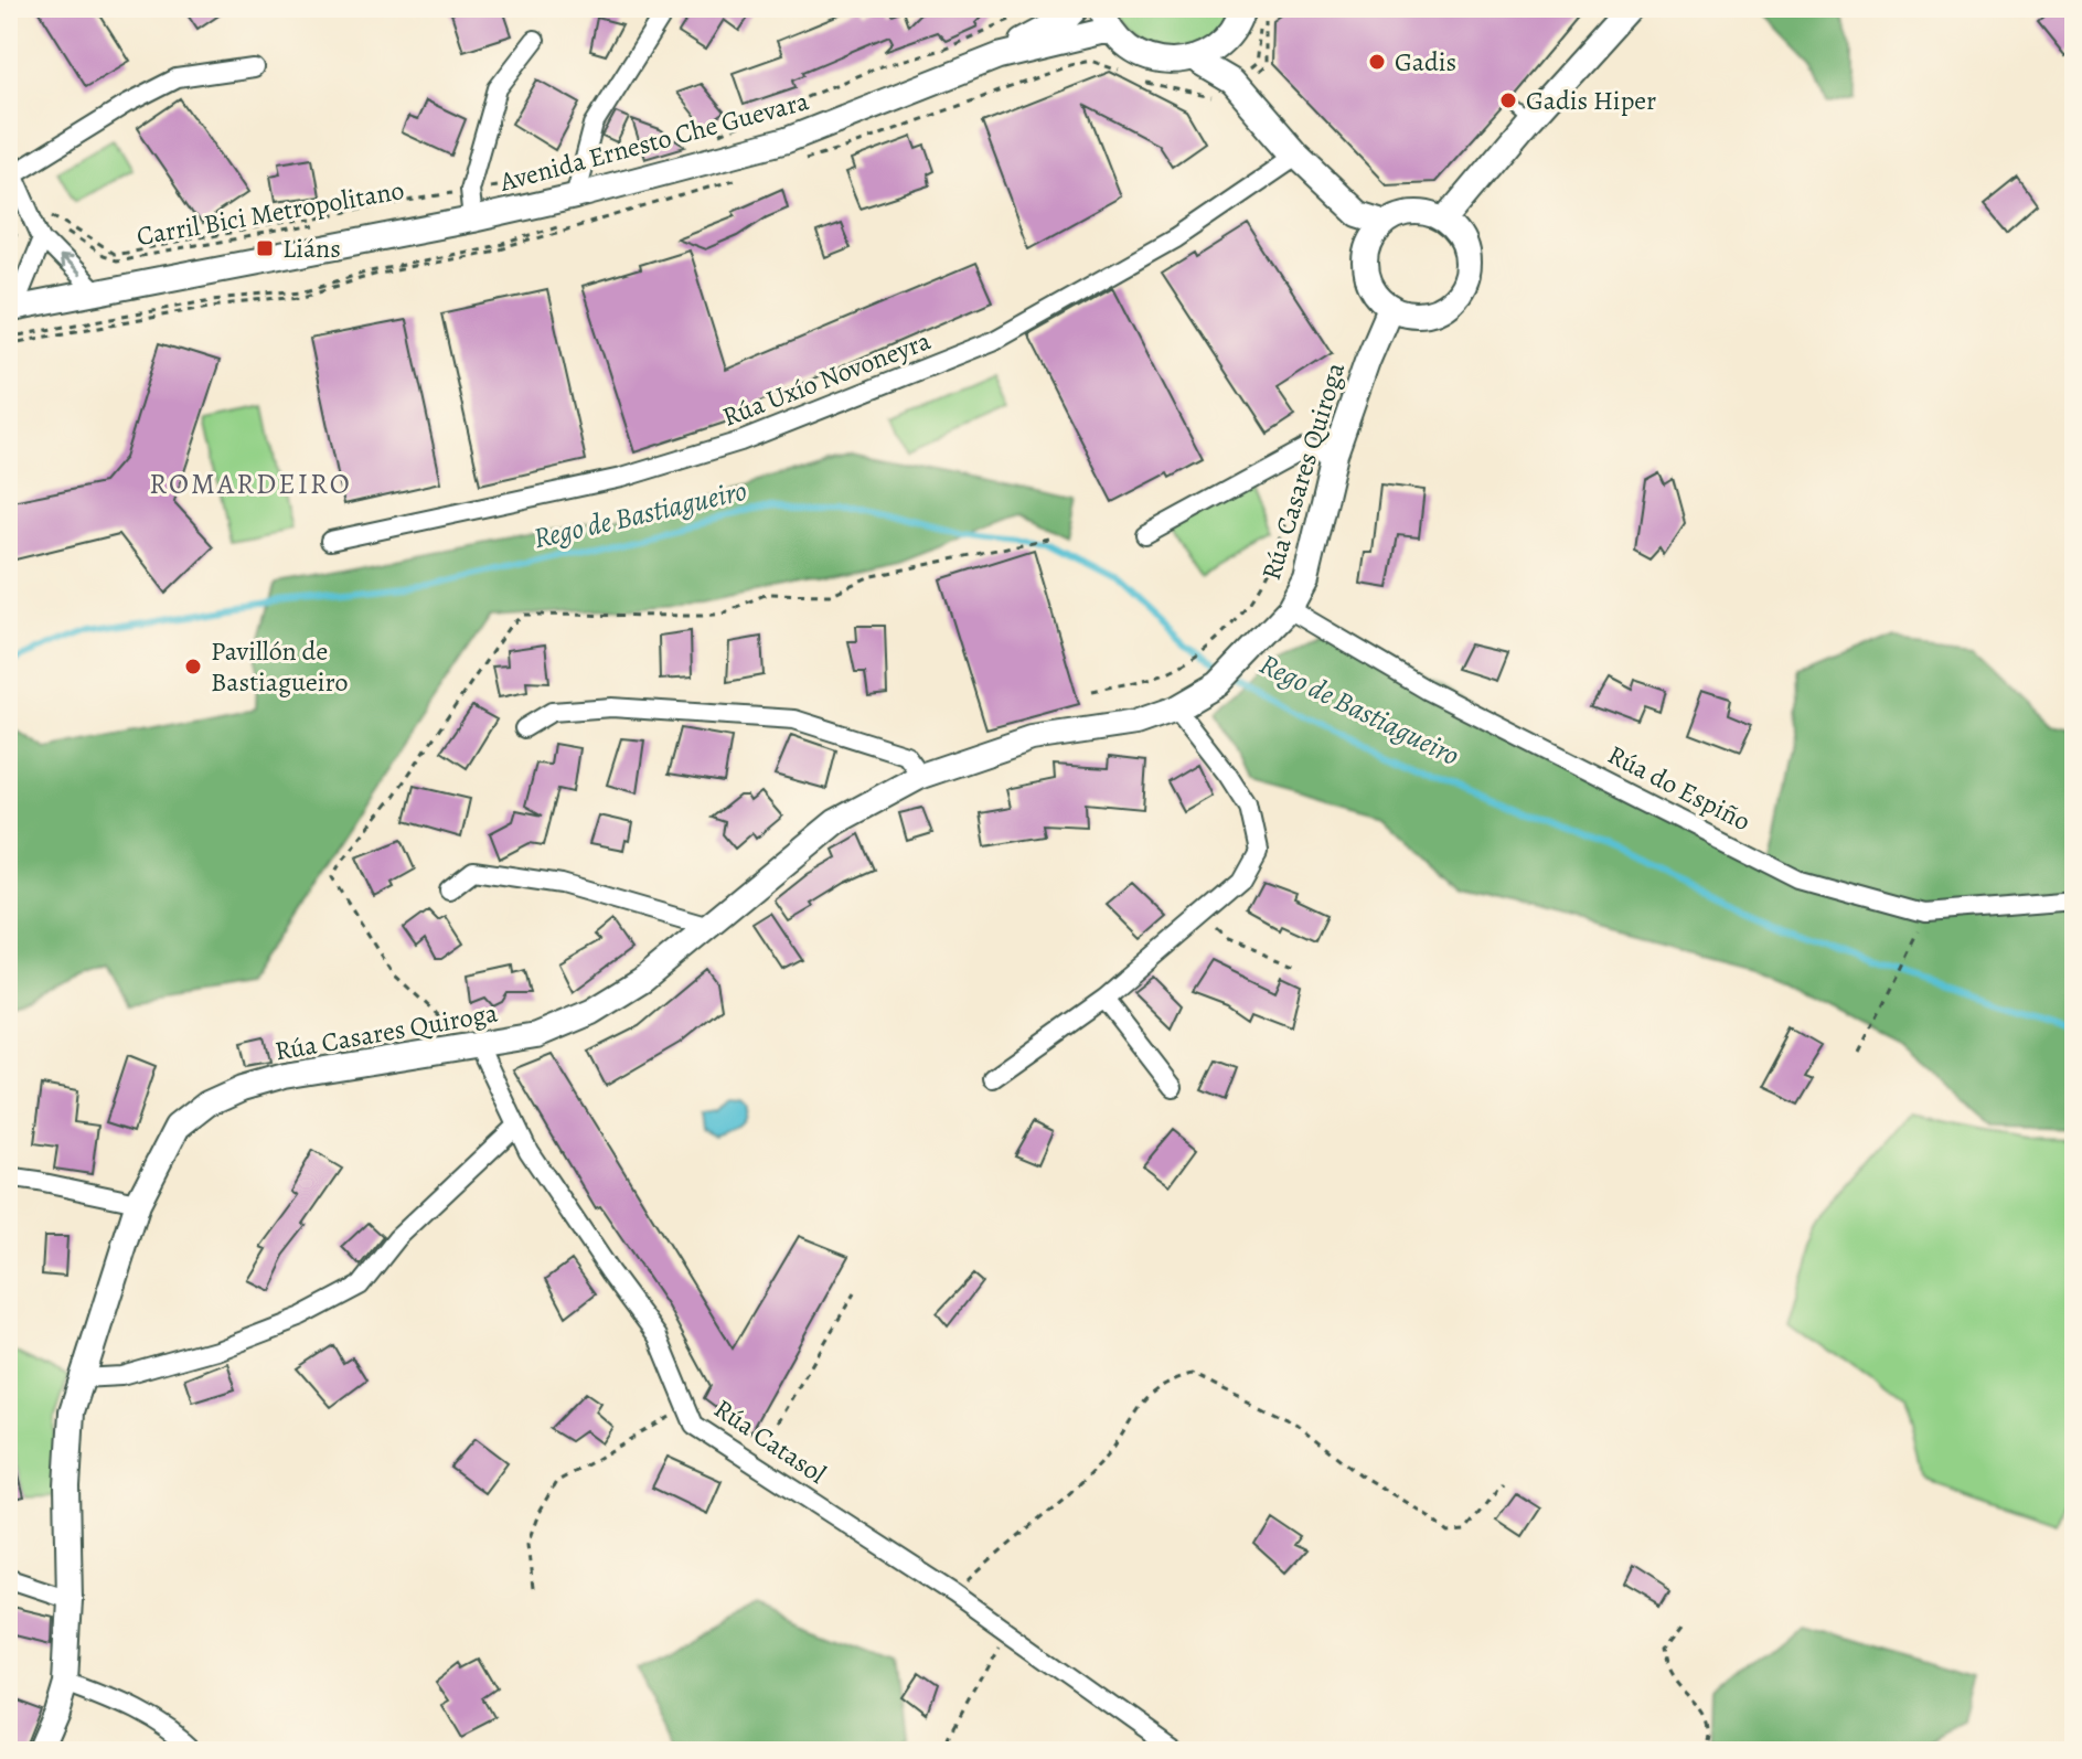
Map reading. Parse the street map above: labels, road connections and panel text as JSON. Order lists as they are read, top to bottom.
{
  "streets": {
    "street": [
      "Avenida Ernesto Che Guevara",
      "Rúa Uxío Novoneyra",
      "Rúa Casares Quiroga",
      "Rúa do Espiño",
      "Rúa Catasol"
    ],
    "path": ["Carril Bici Metropolitano"]
  },
  "crossings": [
    ["Rúa Casares Quiroga", "Rúa do Espiño"],
    ["Rúa Casares Quiroga", "Rúa Catasol"]
  ],
  "districts": ["ROMARDEIRO"],
  "water": ["Rego de Bastiagueiro"],
  "places": {
    "other": ["Gadis", "Gadis Hiper", "Pavillón de Bastiagueiro"],
    "transit": ["Liáns"]
  }
}
